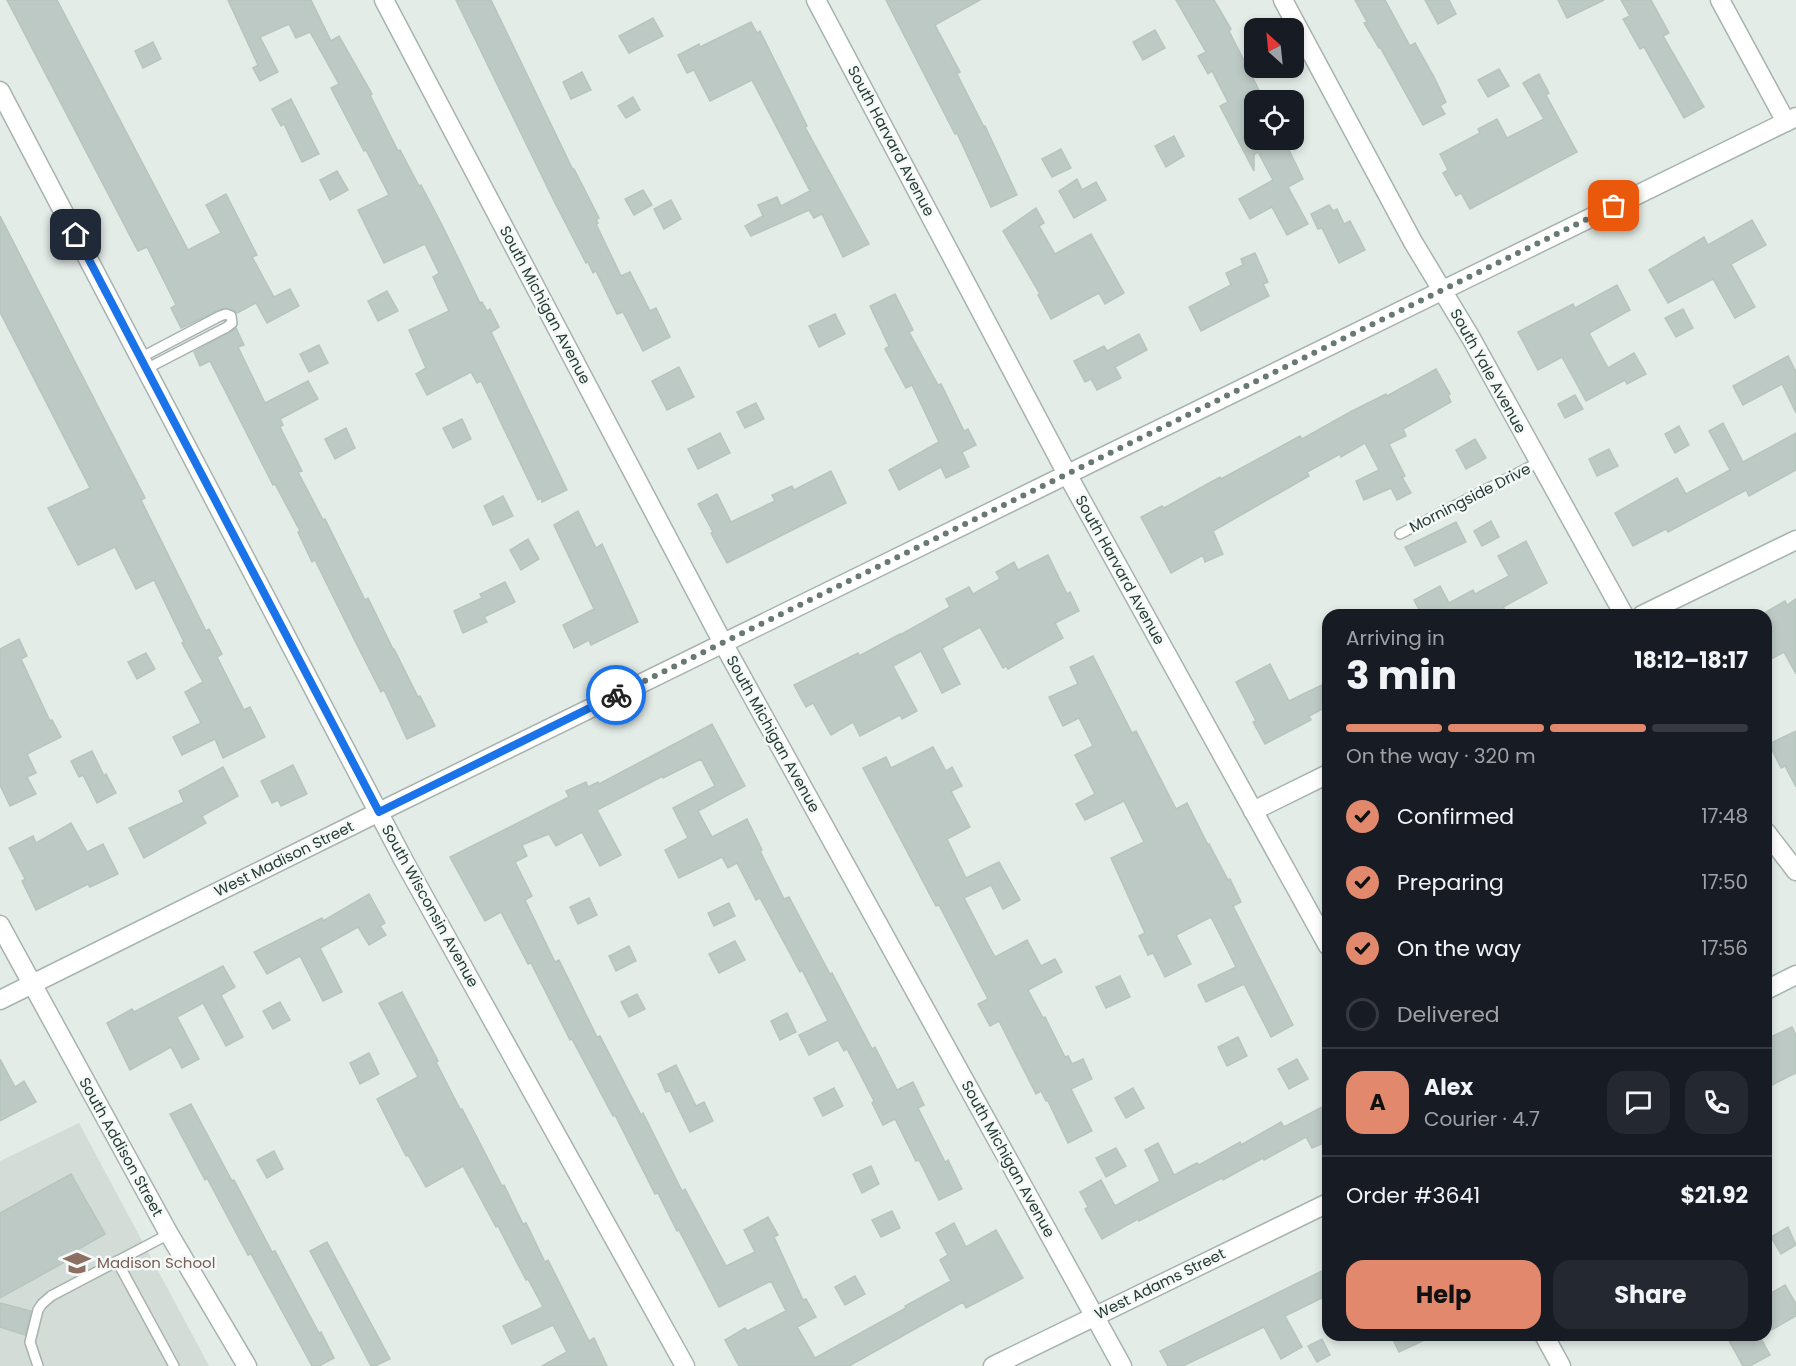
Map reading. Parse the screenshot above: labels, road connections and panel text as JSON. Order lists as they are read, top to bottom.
{
  "streets": {
    "street": [
      "South Harvard Avenue",
      "South Michigan Avenue",
      "South Yale Avenue",
      "West Madison Street",
      "South Wisconsin Avenue",
      "South Addison Street",
      "West Adams Street"
    ],
    "lane": ["Morningside Drive"]
  },
  "crossings": [
    ["South Harvard Avenue", "West Madison Street"],
    ["South Michigan Avenue", "West Madison Street"],
    ["South Michigan Avenue", "West Adams Street"],
    ["South Yale Avenue", "Morningside Drive"],
    ["South Yale Avenue", "West Madison Street"],
    ["West Madison Street", "South Wisconsin Avenue"],
    ["West Madison Street", "South Addison Street"]
  ],
  "places": {
    "school or university": ["Madison School"]
  },
  "north": "top left",
  "page": {
    "heading": ["3 min", "Arriving in", "18:12–18:17"],
    "panel": [
      "Alex",
      "Courier · 4.7",
      "Order #3641",
      "$21.92"
    ],
    "bar": "On the way · 320 m",
    "list": [
      ["Confirmed", "17:48"],
      ["Preparing", "17:50"],
      ["On the way", "17:56"],
      "Delivered"
    ],
    "round": "A",
    "buttons": ["Help", "Share"]
  }
}
